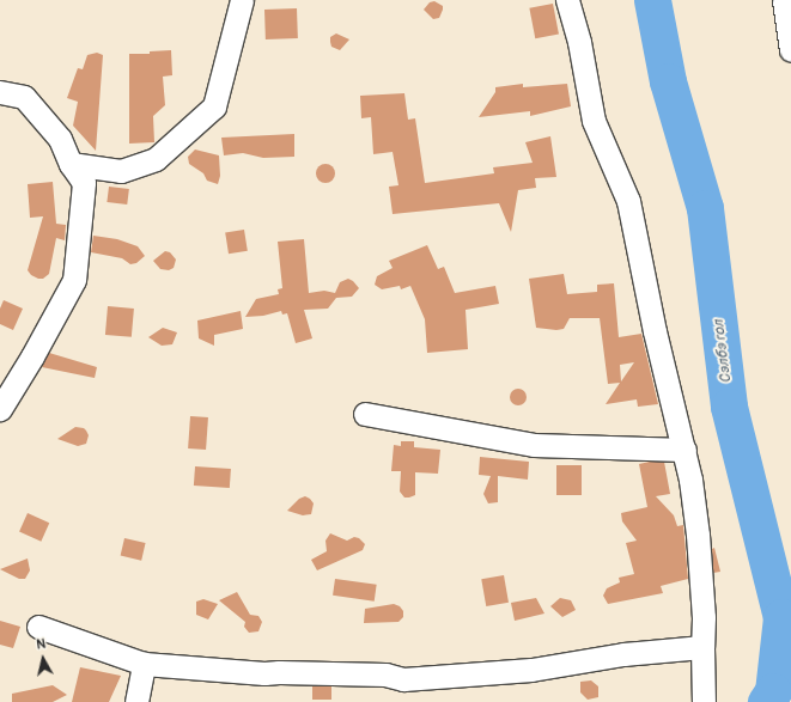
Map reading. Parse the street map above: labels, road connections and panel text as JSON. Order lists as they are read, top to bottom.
{
  "water": ["Сэлбэ гол"],
  "north": "top"
}
